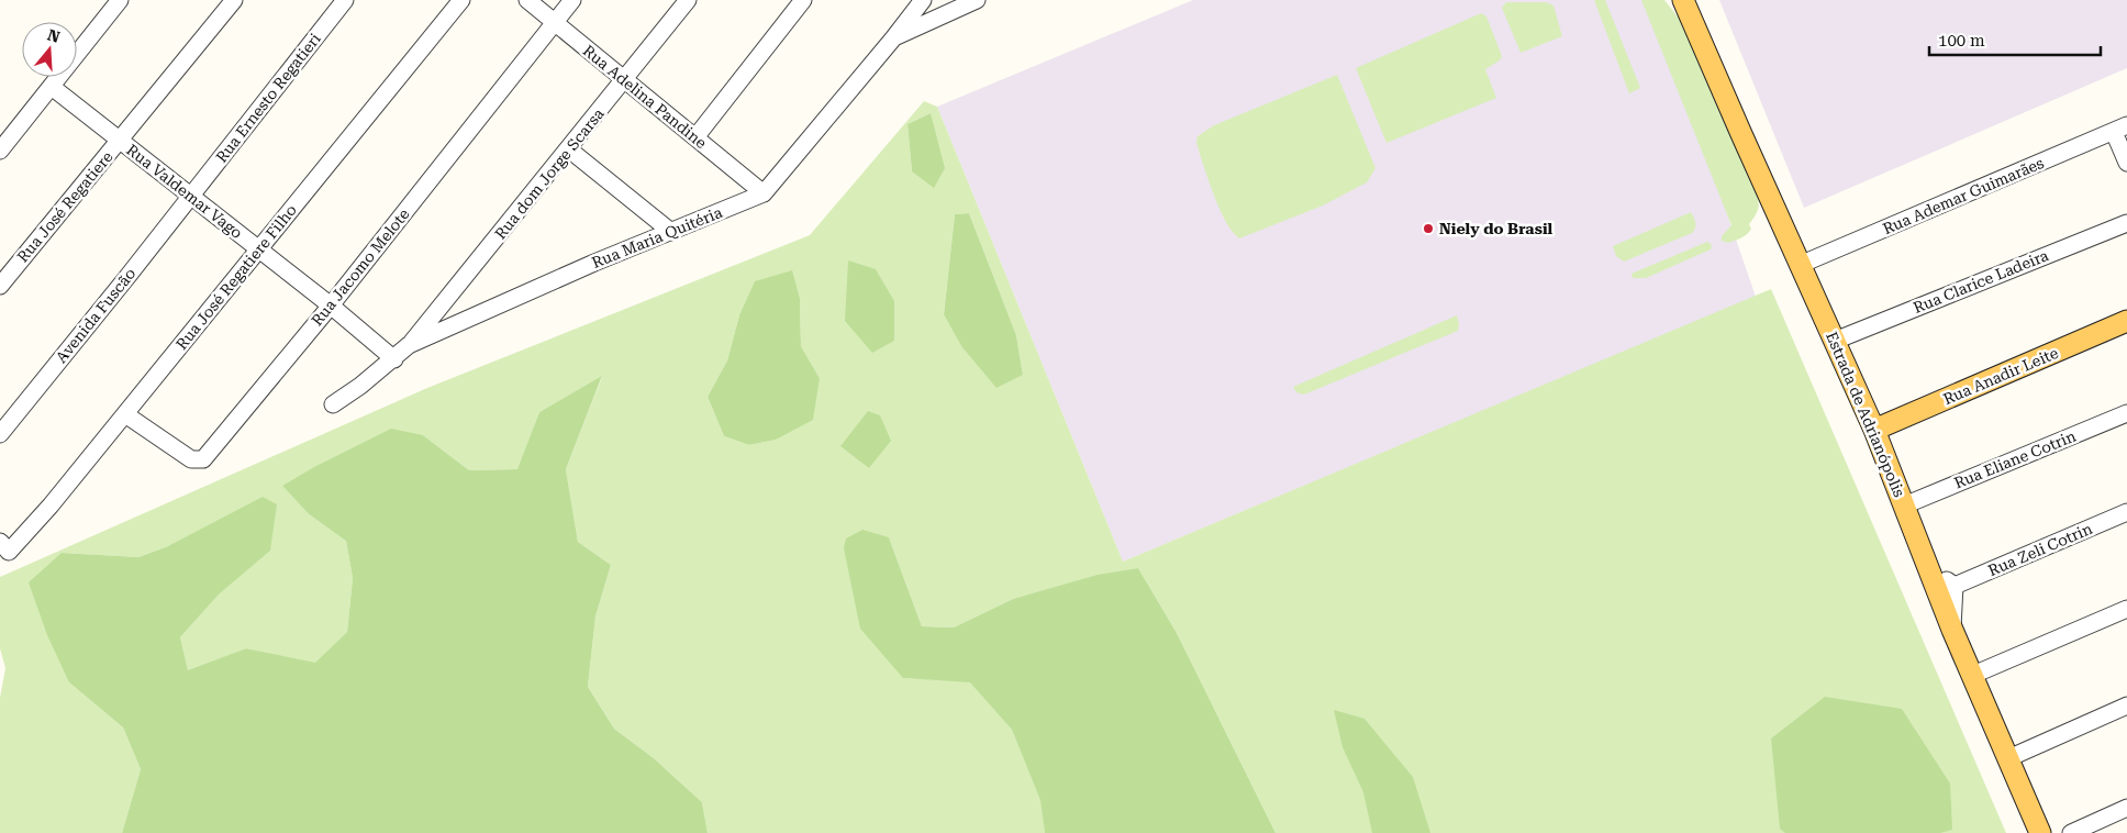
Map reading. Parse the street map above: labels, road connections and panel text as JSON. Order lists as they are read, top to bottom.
{
  "streets": {
    "main road": ["Rua Anadir Leite", "Estrada de Adrianópolis"],
    "street": [
      "Rua Adelina Pandine",
      "Rua Ernesto Regatieri",
      "Rua dom Jorge Scarsa",
      "Rua Valdemar Vago",
      "Rua Ademar Guimarães",
      "Rua José Regatiere",
      "Rua Maria Quitéria",
      "Rua Jacomo Melote",
      "Rua José Regatiere Filho",
      "Rua Clarice Ladeira",
      "Avenida Fuscão",
      "Rua Eliane Cotrin",
      "Rua Zeli Cotrin"
    ]
  },
  "crossings": [
    ["Rua Adelina Pandine", "Rua dom Jorge Scarsa"],
    ["Rua Adelina Pandine", "Rua Maria Quitéria"],
    ["Rua Adelina Pandine", "Rua Jacomo Melote"],
    ["Rua Ernesto Regatieri", "Rua Valdemar Vago"],
    ["Rua Ernesto Regatieri", "Avenida Fuscão"],
    ["Rua dom Jorge Scarsa", "Rua Maria Quitéria"],
    ["Rua Valdemar Vago", "Rua José Regatiere"],
    ["Rua Valdemar Vago", "Rua Maria Quitéria"],
    ["Rua Valdemar Vago", "Rua Jacomo Melote"],
    ["Rua Valdemar Vago", "Rua José Regatiere Filho"],
    ["Rua Valdemar Vago", "Avenida Fuscão"],
    ["Rua Ademar Guimarães", "Estrada de Adrianópolis"],
    ["Rua Jacomo Melote", "Rua José Regatiere Filho"],
    ["Rua Clarice Ladeira", "Estrada de Adrianópolis"],
    ["Rua Anadir Leite", "Estrada de Adrianópolis"],
    ["Estrada de Adrianópolis", "Rua Eliane Cotrin"]
  ],
  "places": ["Niely do Brasil"],
  "scale_bar": "100 m",
  "north": "top"
}
